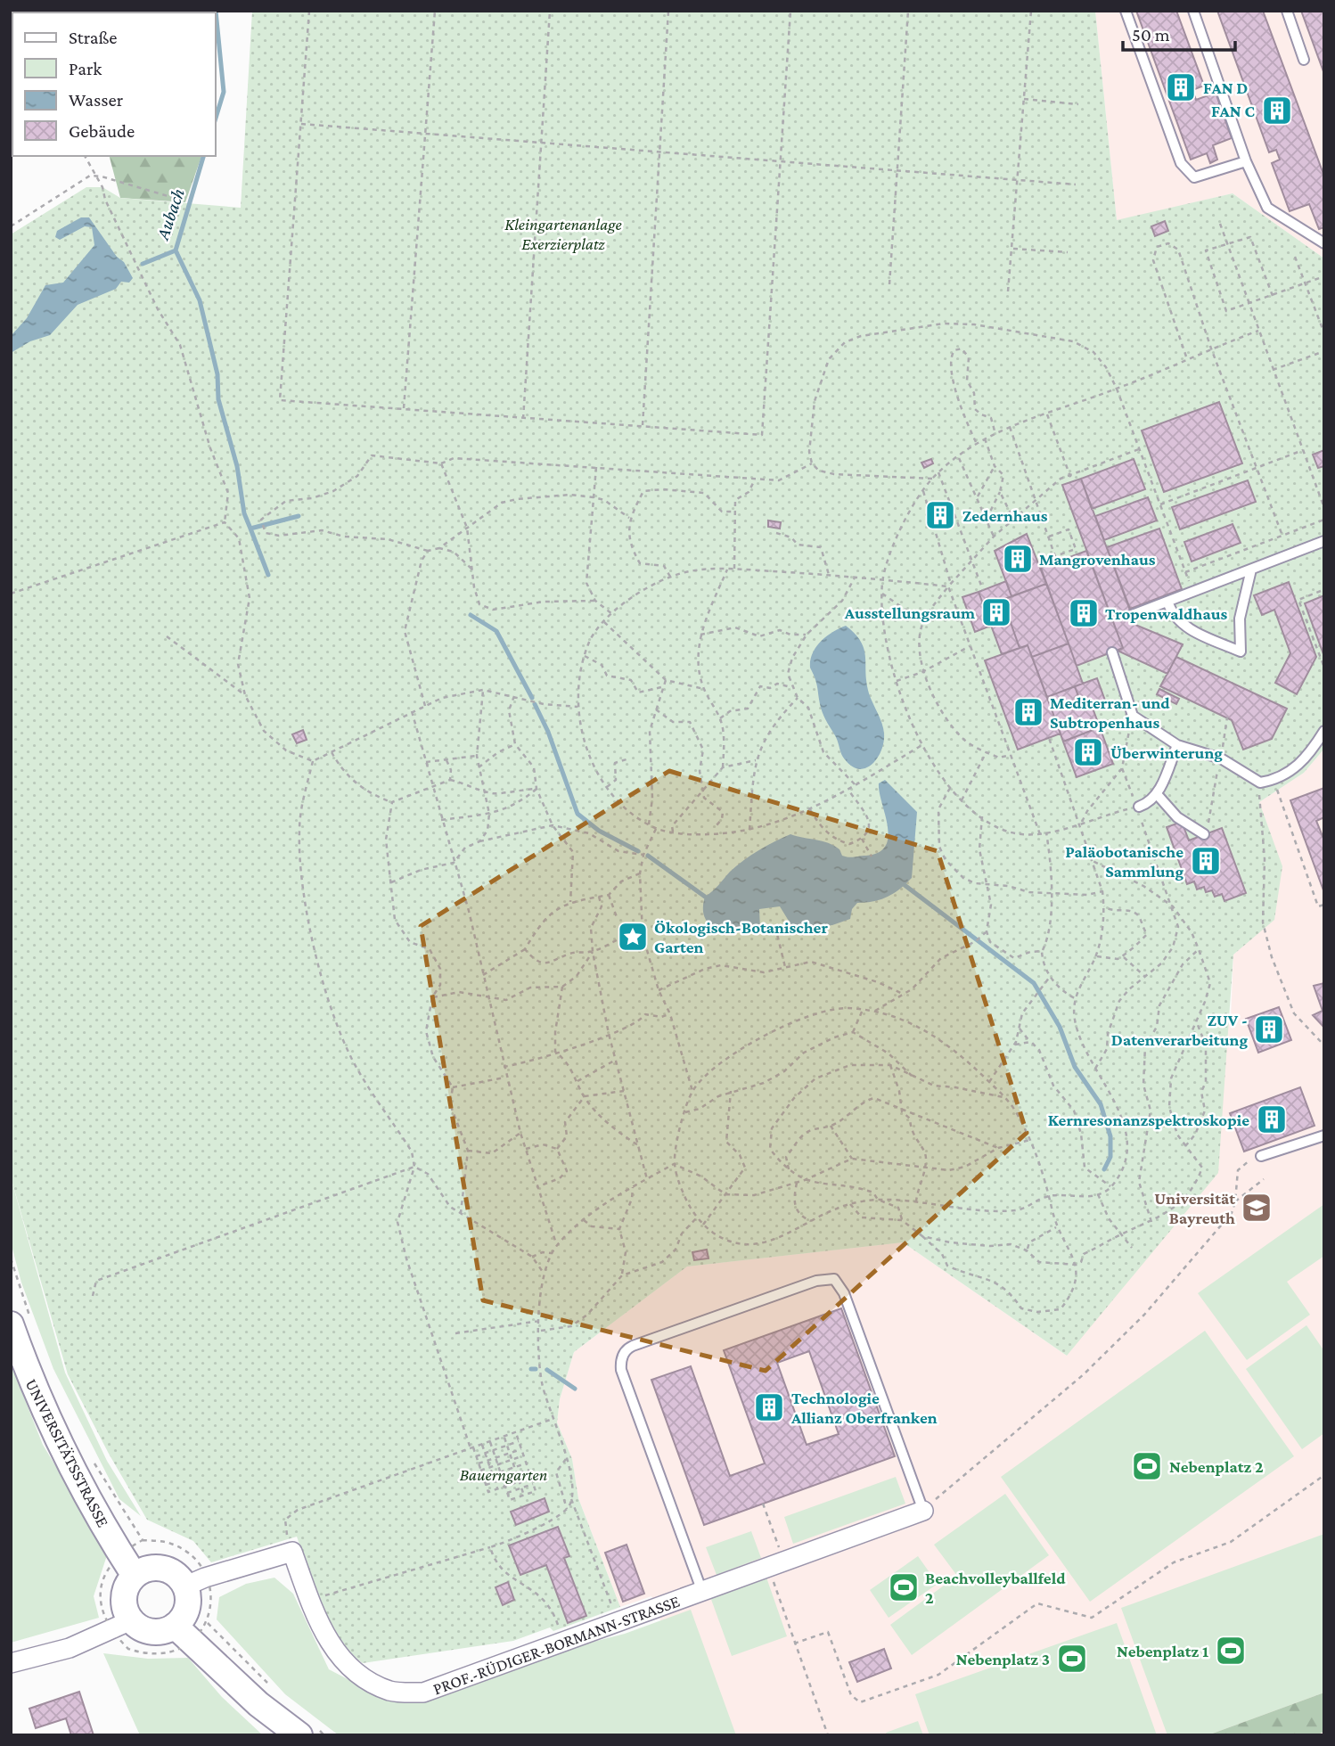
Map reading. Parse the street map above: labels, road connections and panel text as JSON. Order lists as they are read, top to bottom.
{
  "streets": {
    "main road": ["UNIVERSITÄTSSTRASSE"],
    "street": ["PROF.-RÜDIGER-BORMANN-STRASSE"]
  },
  "crossings": [
    ["UNIVERSITÄTSSTRASSE", "PROF.-RÜDIGER-BORMANN-STRASSE"]
  ],
  "water": ["Aubach"],
  "parks": ["Kleingartenanlage Exerzierplatz", "Bauerngarten"],
  "places": {
    "building": [
      "FAN D",
      "FAN C",
      "Zedernhaus",
      "Mangrovenhaus",
      "Ausstellungsraum",
      "Tropenwaldhaus",
      "Mediterran- und Subtropenhaus",
      "Überwinterung",
      "Paläobotanische Sammlung",
      "ZUV - Datenverarbeitung",
      "Kernresonanzspektroskopie",
      "Technologie Allianz Oberfranken"
    ],
    "place": ["Ökologisch-Botanischer Garten"],
    "school or university": ["Universität Bayreuth"],
    "sports": [
      "Nebenplatz 2",
      "Beachvolleyballfeld 2",
      "Nebenplatz 1",
      "Nebenplatz 3"
    ]
  },
  "legend": [
    "Straße",
    "Park",
    "Wasser",
    "Gebäude"
  ],
  "scale_bar": "50 m"
}
